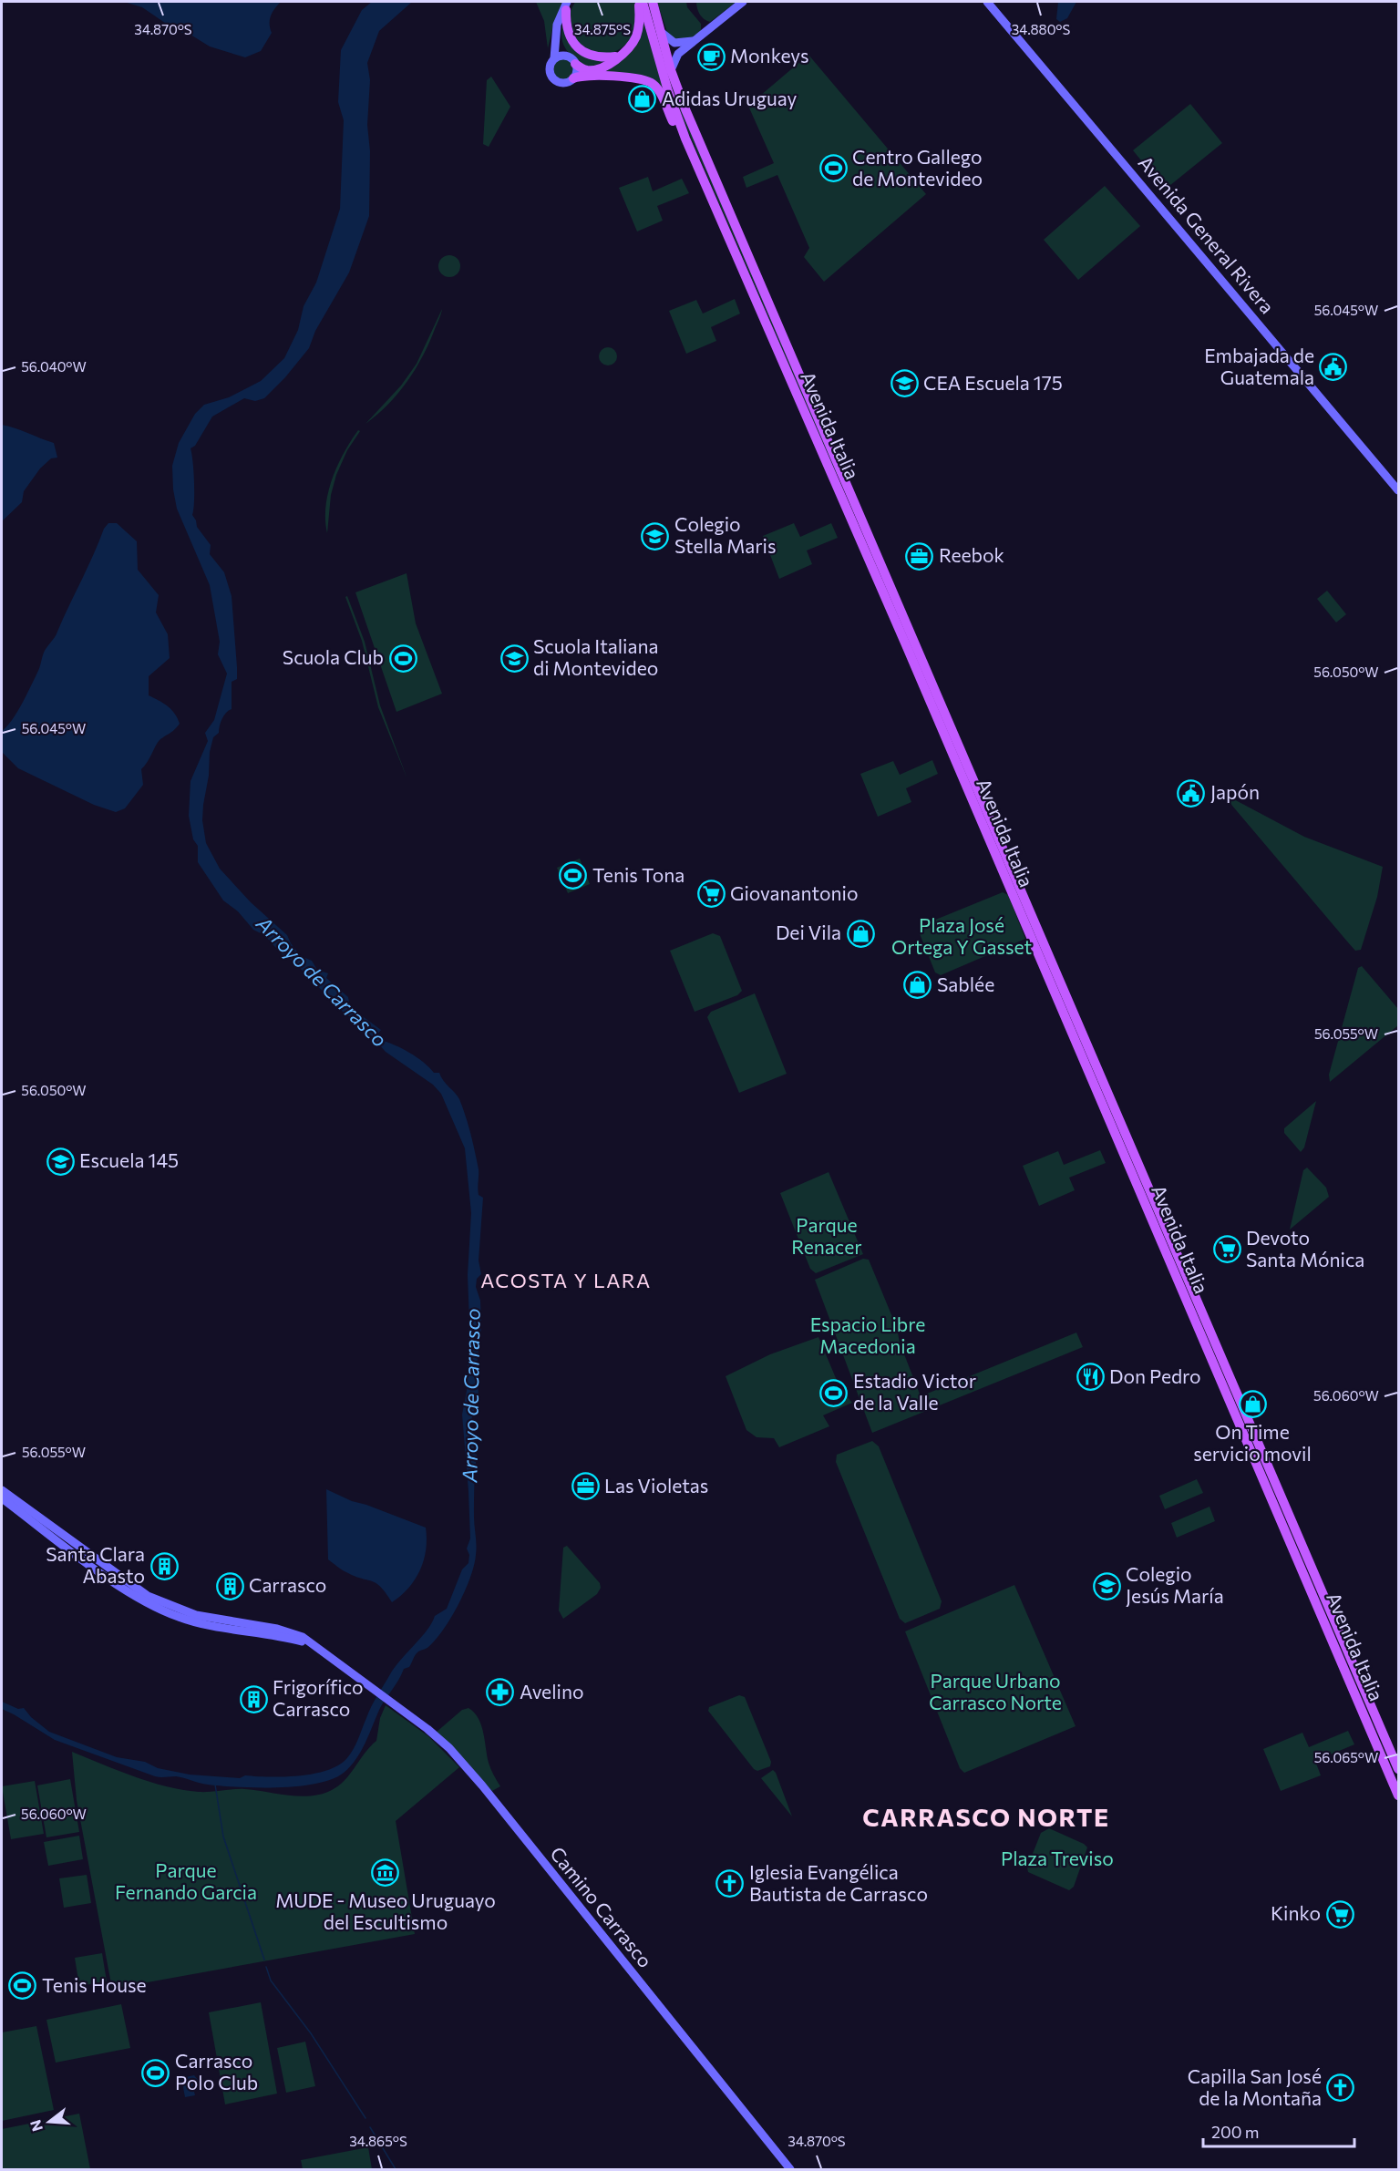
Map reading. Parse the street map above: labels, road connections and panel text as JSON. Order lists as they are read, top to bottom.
{
  "streets": {
    "main road": ["Avenida General Rivera", "Avenida Italia", "Camino Carrasco"]
  },
  "districts": ["ACOSTA Y LARA", "CARRASCO NORTE"],
  "water": ["Arroyo de Carrasco"],
  "parks": [
    "Plaza José Ortega Y Gasset",
    "Parque Renacer",
    "Espacio Libre Macedonia",
    "Parque Urbano Carrasco Norte",
    "Plaza Treviso",
    "Parque Fernando Garcia"
  ],
  "places": {
    "cafe": ["Monkeys"],
    "shop": [
      "Adidas Uruguay",
      "Dei Vila",
      "Sablée",
      "On Time servicio movil"
    ],
    "sports": [
      "Centro Gallego de Montevideo",
      "Scuola Club",
      "Tenis Tona",
      "Estadio Victor de la Valle",
      "Tenis House",
      "Carrasco Polo Club"
    ],
    "public building": ["Embajada de Guatemala", "Japón"],
    "school or university": [
      "CEA Escuela 175",
      "Colegio Stella Maris",
      "Scuola Italiana di Montevideo",
      "Escuela 145",
      "Colegio Jesús María"
    ],
    "office": ["Reebok", "Las Violetas"],
    "supermarket": ["Giovanantonio", "Devoto Santa Mónica", "Kinko"],
    "restaurant": ["Don Pedro"],
    "building": ["Santa Clara Abasto", "Carrasco", "Frigorífico Carrasco"],
    "pharmacy": ["Avelino"],
    "museum": ["MUDE - Museo Uruguayo del Escultismo"],
    "church": ["Iglesia Evangélica Bautista de Carrasco", "Capilla San José de la Montaña"]
  },
  "scale_bar": "200 m",
  "north": "left",
  "coordinates": [
    "34.870°S",
    "34.875°S",
    "34.880°S",
    "56.045°W",
    "56.040°W",
    "56.050°W",
    "56.055°W",
    "56.060°W",
    "56.065°W",
    "34.865°S"
  ]
}
